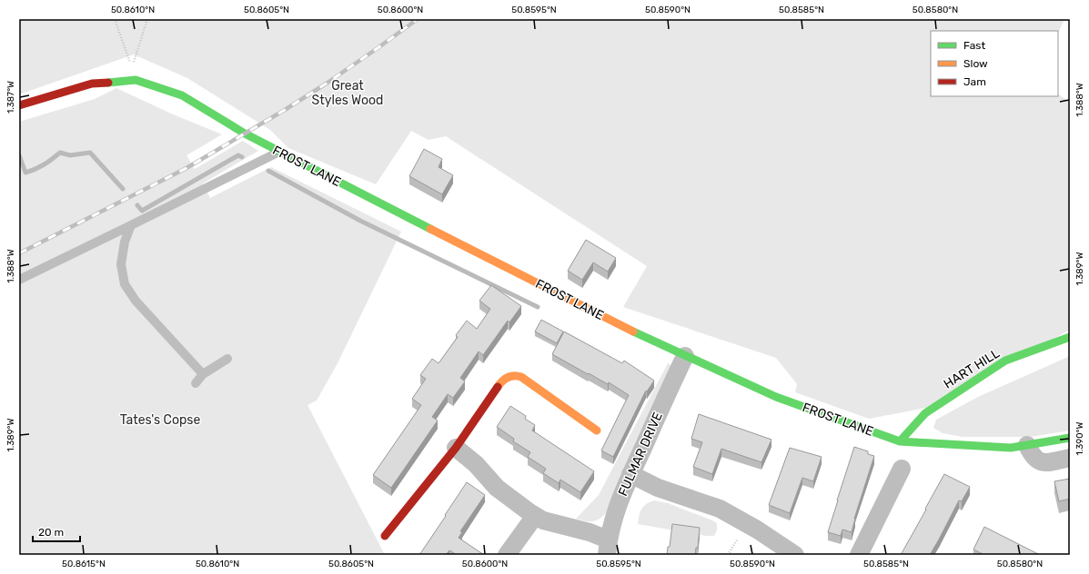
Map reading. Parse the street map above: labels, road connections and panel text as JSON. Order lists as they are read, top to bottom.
{
  "streets": {
    "street": ["FROST LANE", "HART HILL", "FULMAR DRIVE"]
  },
  "crossings": [
    ["FROST LANE", "HART HILL"],
    ["FROST LANE", "FULMAR DRIVE"]
  ],
  "parks": ["Great Styles Wood", "Tates's Copse"],
  "legend": ["Fast", "Slow", "Jam"],
  "scale_bar": "20 m",
  "coordinates": [
    "50.8610°N",
    "50.8605°N",
    "50.8600°N",
    "50.8595°N",
    "50.8590°N",
    "50.8585°N",
    "50.8580°N",
    "1.387°W",
    "1.388°W",
    "1.389°W",
    "1.390°W",
    "50.8615°N"
  ]
}
